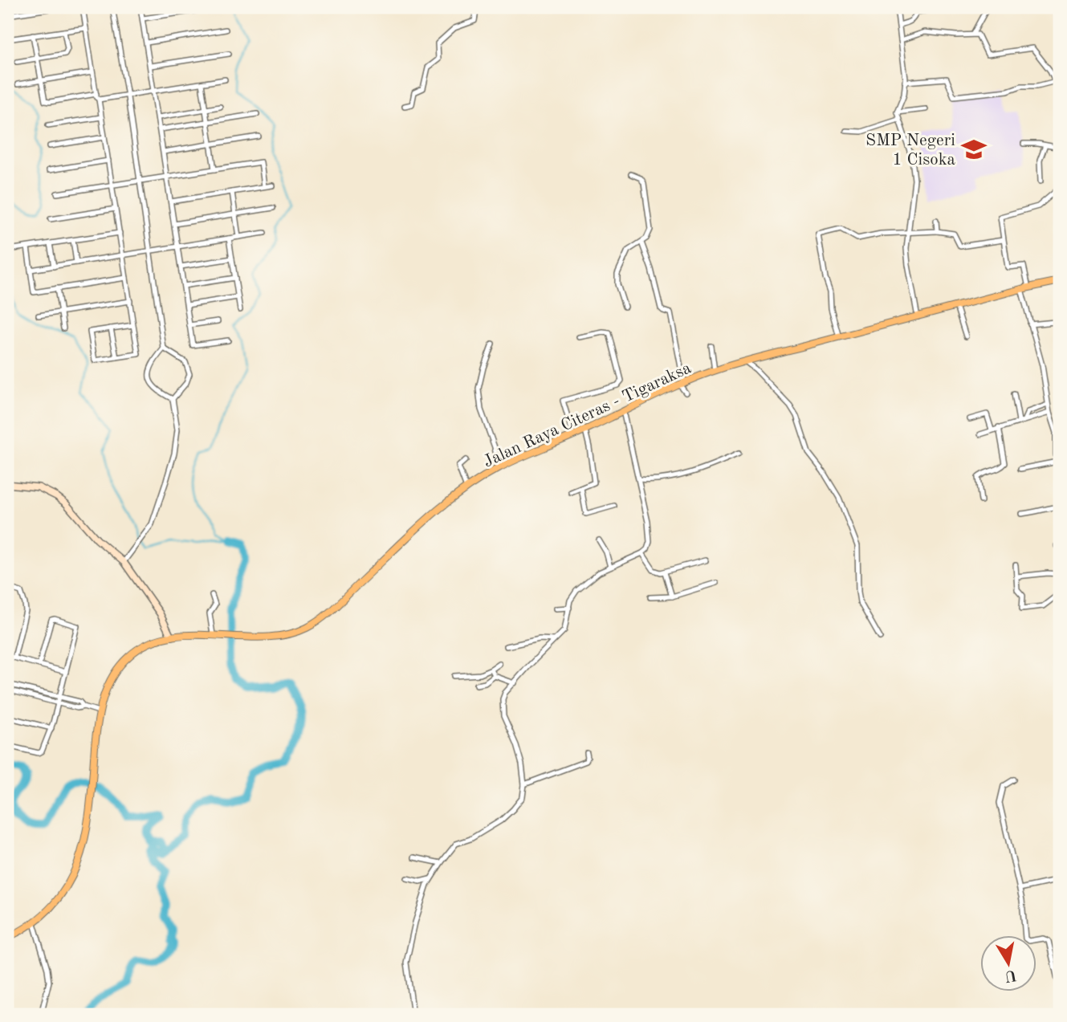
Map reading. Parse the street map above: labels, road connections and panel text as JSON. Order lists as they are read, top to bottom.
{
  "streets": {
    "main road": ["Jalan Raya Citeras - Tigaraksa"]
  },
  "places": {
    "school or university": ["SMP Negeri 1 Cisoka"]
  },
  "north": "bottom"
}
